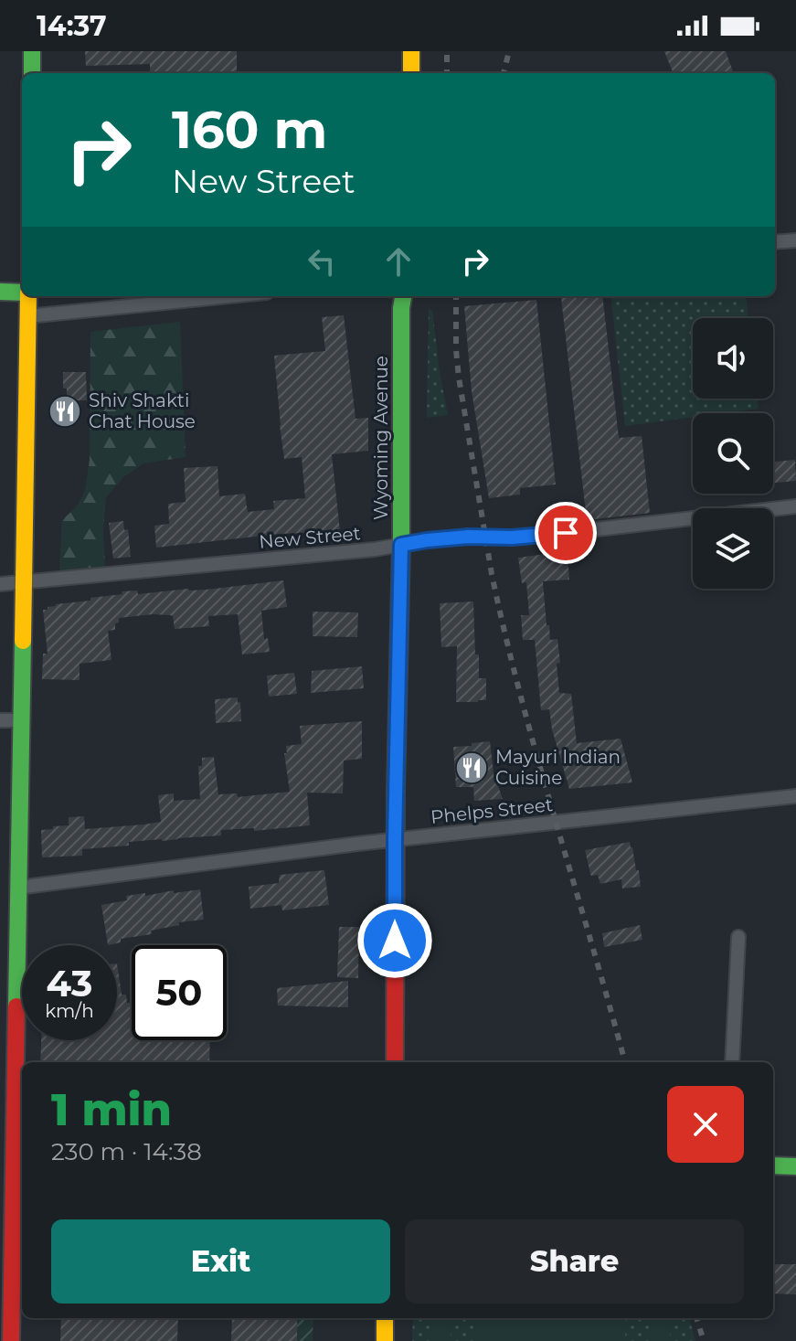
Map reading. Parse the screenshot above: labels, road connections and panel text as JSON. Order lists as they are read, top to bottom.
{
  "streets": {
    "street": ["Wyoming Avenue", "New Street", "Phelps Street"]
  },
  "crossings": [
    ["Wyoming Avenue", "New Street"],
    ["Wyoming Avenue", "Phelps Street"]
  ],
  "places": {
    "restaurant": ["Shiv Shakti Chat House", "Mayuri Indian Cuisine"]
  },
  "page": {
    "status": "14:37",
    "turn": ["160 m", "New Street"],
    "speed": "43 km/h",
    "limit": "50",
    "heading": ["1 min", "230 m · 14:38"],
    "buttons": ["Exit", "Share"]
  }
}
